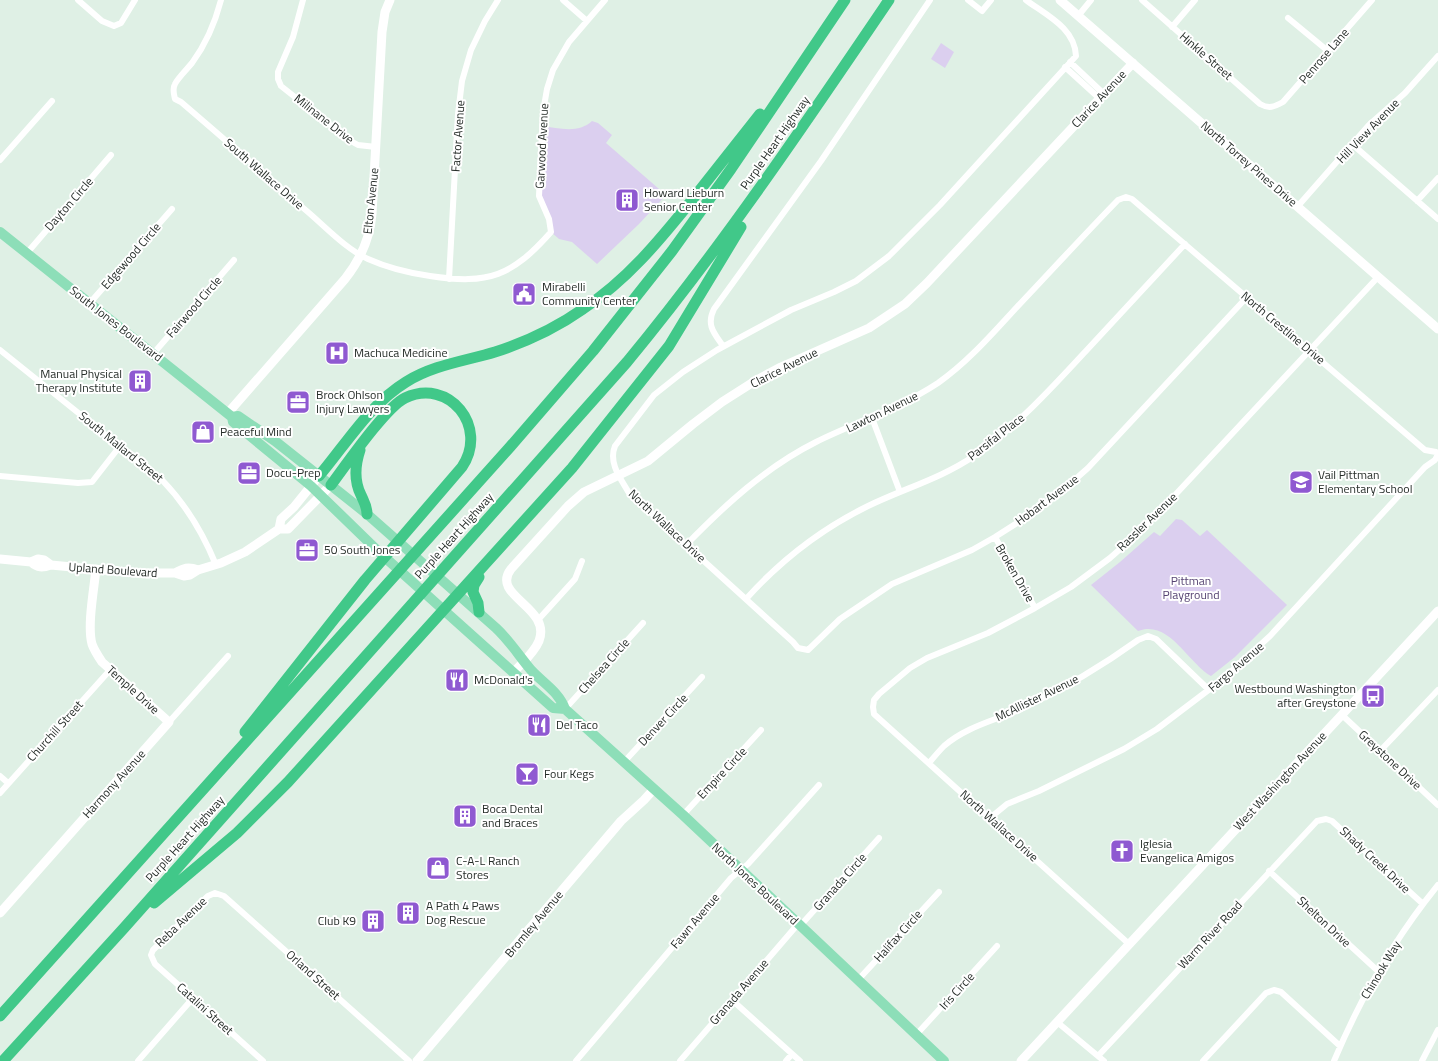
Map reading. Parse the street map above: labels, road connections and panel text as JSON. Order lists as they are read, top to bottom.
{
  "streets": {
    "highway": ["Purple Heart Highway"],
    "main road": ["South Jones Boulevard", "North Jones Boulevard"],
    "street": [
      "Hinkle Street",
      "Penrose Lane",
      "Clarice Avenue",
      "Milinane Drive",
      "Hill View Avenue",
      "Factor Avenue",
      "Garwood Avenue",
      "North Torrey Pines Drive",
      "South Wallace Drive",
      "Elton Avenue",
      "Dayton Circle",
      "Edgewood Circle",
      "Fairwood Circle",
      "North Crestline Drive",
      "Lawton Avenue",
      "Parsifal Place",
      "South Mallard Street",
      "Hobart Avenue",
      "Rassler Avenue",
      "North Wallace Drive",
      "Upland Boulevard",
      "Broken Drive",
      "Chelsea Circle",
      "Fargo Avenue",
      "Temple Drive",
      "McAllister Avenue",
      "Denver Circle",
      "Churchill Street",
      "Greystone Drive",
      "Empire Circle",
      "West Washington Avenue",
      "Harmony Avenue",
      "Shady Creek Drive",
      "Granada Circle",
      "Fawn Avenue",
      "Reba Avenue",
      "Shelton Drive",
      "Bromley Avenue",
      "Warm River Road",
      "Halifax Circle",
      "Chinook Way",
      "Orland Street",
      "Iris Circle",
      "Granada Avenue",
      "Catalini Street"
    ]
  },
  "crossings": [
    ["Hinkle Street", "Penrose Lane"],
    ["Clarice Avenue", "North Torrey Pines Drive"],
    ["Clarice Avenue", "North Wallace Drive"],
    ["Milinane Drive", "Elton Avenue"],
    ["Hill View Avenue", "North Torrey Pines Drive"],
    ["Factor Avenue", "South Wallace Drive"],
    ["Garwood Avenue", "South Wallace Drive"],
    ["North Torrey Pines Drive", "Rassler Avenue"],
    ["South Wallace Drive", "Elton Avenue"],
    ["Elton Avenue", "South Jones Boulevard"],
    ["Dayton Circle", "South Jones Boulevard"],
    ["Edgewood Circle", "South Jones Boulevard"],
    ["Fairwood Circle", "South Jones Boulevard"],
    ["South Jones Boulevard", "Upland Boulevard"],
    ["South Jones Boulevard", "North Jones Boulevard"],
    ["North Crestline Drive", "Lawton Avenue"],
    ["North Crestline Drive", "Parsifal Place"],
    ["North Crestline Drive", "Hobart Avenue"],
    ["North Crestline Drive", "Rassler Avenue"],
    ["North Crestline Drive", "Fargo Avenue"],
    ["Lawton Avenue", "North Wallace Drive"],
    ["Parsifal Place", "North Wallace Drive"],
    ["South Mallard Street", "Upland Boulevard"],
    ["Hobart Avenue", "North Wallace Drive"],
    ["Hobart Avenue", "Broken Drive"],
    ["Rassler Avenue", "North Wallace Drive"],
    ["Rassler Avenue", "Broken Drive"],
    ["North Wallace Drive", "Fargo Avenue"],
    ["North Wallace Drive", "McAllister Avenue"],
    ["North Wallace Drive", "West Washington Avenue"],
    ["Upland Boulevard", "Temple Drive"],
    ["Chelsea Circle", "North Jones Boulevard"],
    ["Fargo Avenue", "McAllister Avenue"],
    ["Temple Drive", "Churchill Street"],
    ["Temple Drive", "Harmony Avenue"],
    ["Denver Circle", "North Jones Boulevard"],
    ["Greystone Drive", "West Washington Avenue"],
    ["Empire Circle", "North Jones Boulevard"],
    ["Shady Creek Drive", "Warm River Road"],
    ["Shady Creek Drive", "Chinook Way"],
    ["Granada Circle", "North Jones Boulevard"],
    ["Granada Circle", "Granada Avenue"],
    ["North Jones Boulevard", "Fawn Avenue"],
    ["North Jones Boulevard", "Bromley Avenue"],
    ["North Jones Boulevard", "Halifax Circle"],
    ["North Jones Boulevard", "Iris Circle"],
    ["North Jones Boulevard", "Granada Avenue"],
    ["Reba Avenue", "Orland Street"],
    ["Reba Avenue", "Catalini Street"],
    ["Shelton Drive", "Warm River Road"],
    ["Shelton Drive", "Chinook Way"]
  ],
  "parks": ["Pittman Playground"],
  "places": {
    "building": [
      "Howard Lieburn Senior Center",
      "Manual Physical Therapy Institute",
      "Boca Dental and Braces",
      "A Path 4 Paws Dog Rescue",
      "Club K9"
    ],
    "public building": ["Mirabelli Community Center"],
    "hospital": ["Machuca Medicine"],
    "office": ["Brock Ohlson Injury Lawyers", "Docu-Prep", "50 South Jones"],
    "shop": ["Peaceful Mind", "C-A-L Ranch Stores"],
    "school or university": ["Vail Pittman Elementary School"],
    "restaurant": ["McDonald's", "Del Taco"],
    "bus stop": ["Westbound Washington after Greystone"],
    "bar": ["Four Kegs"],
    "church": ["Iglesia Evangelica Amigos"]
  }
}
